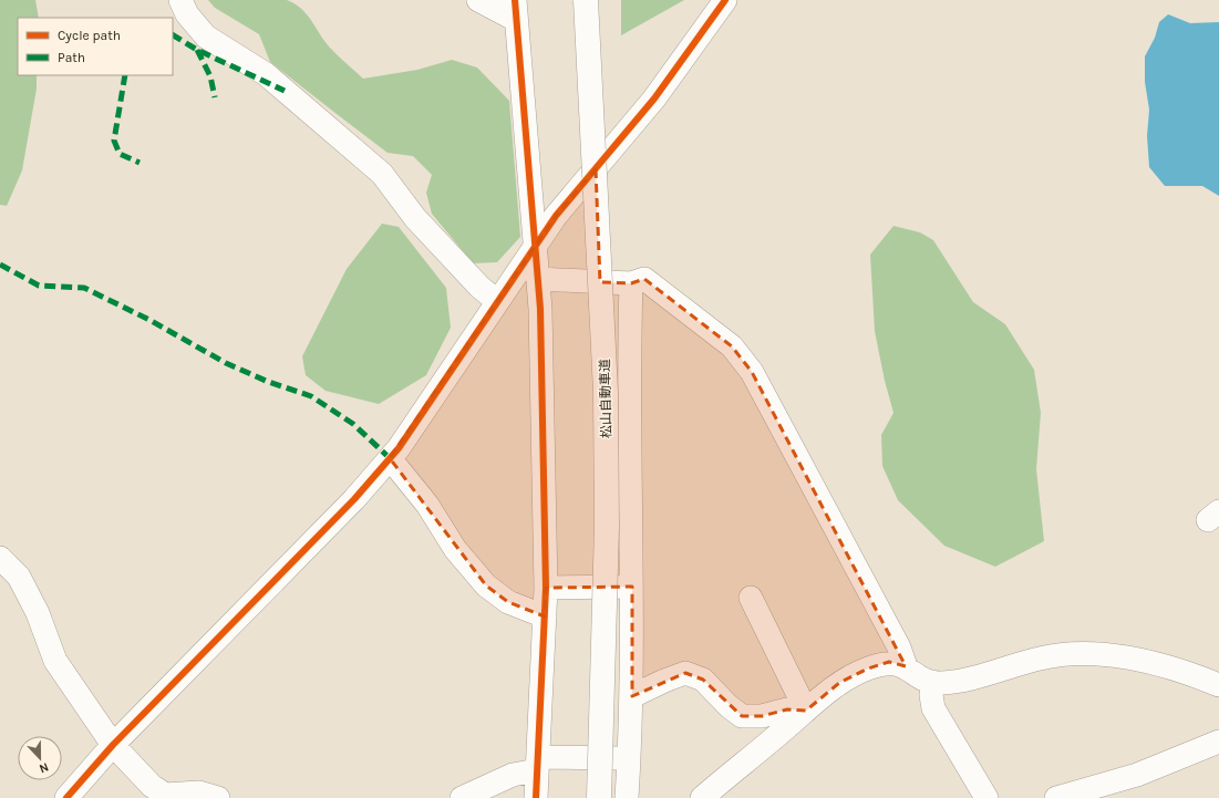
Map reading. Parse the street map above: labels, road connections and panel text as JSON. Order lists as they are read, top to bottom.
{
  "streets": {
    "highway": ["松山自動車道"]
  },
  "legend": ["Cycle path", "Path"],
  "north": "bottom"
}
